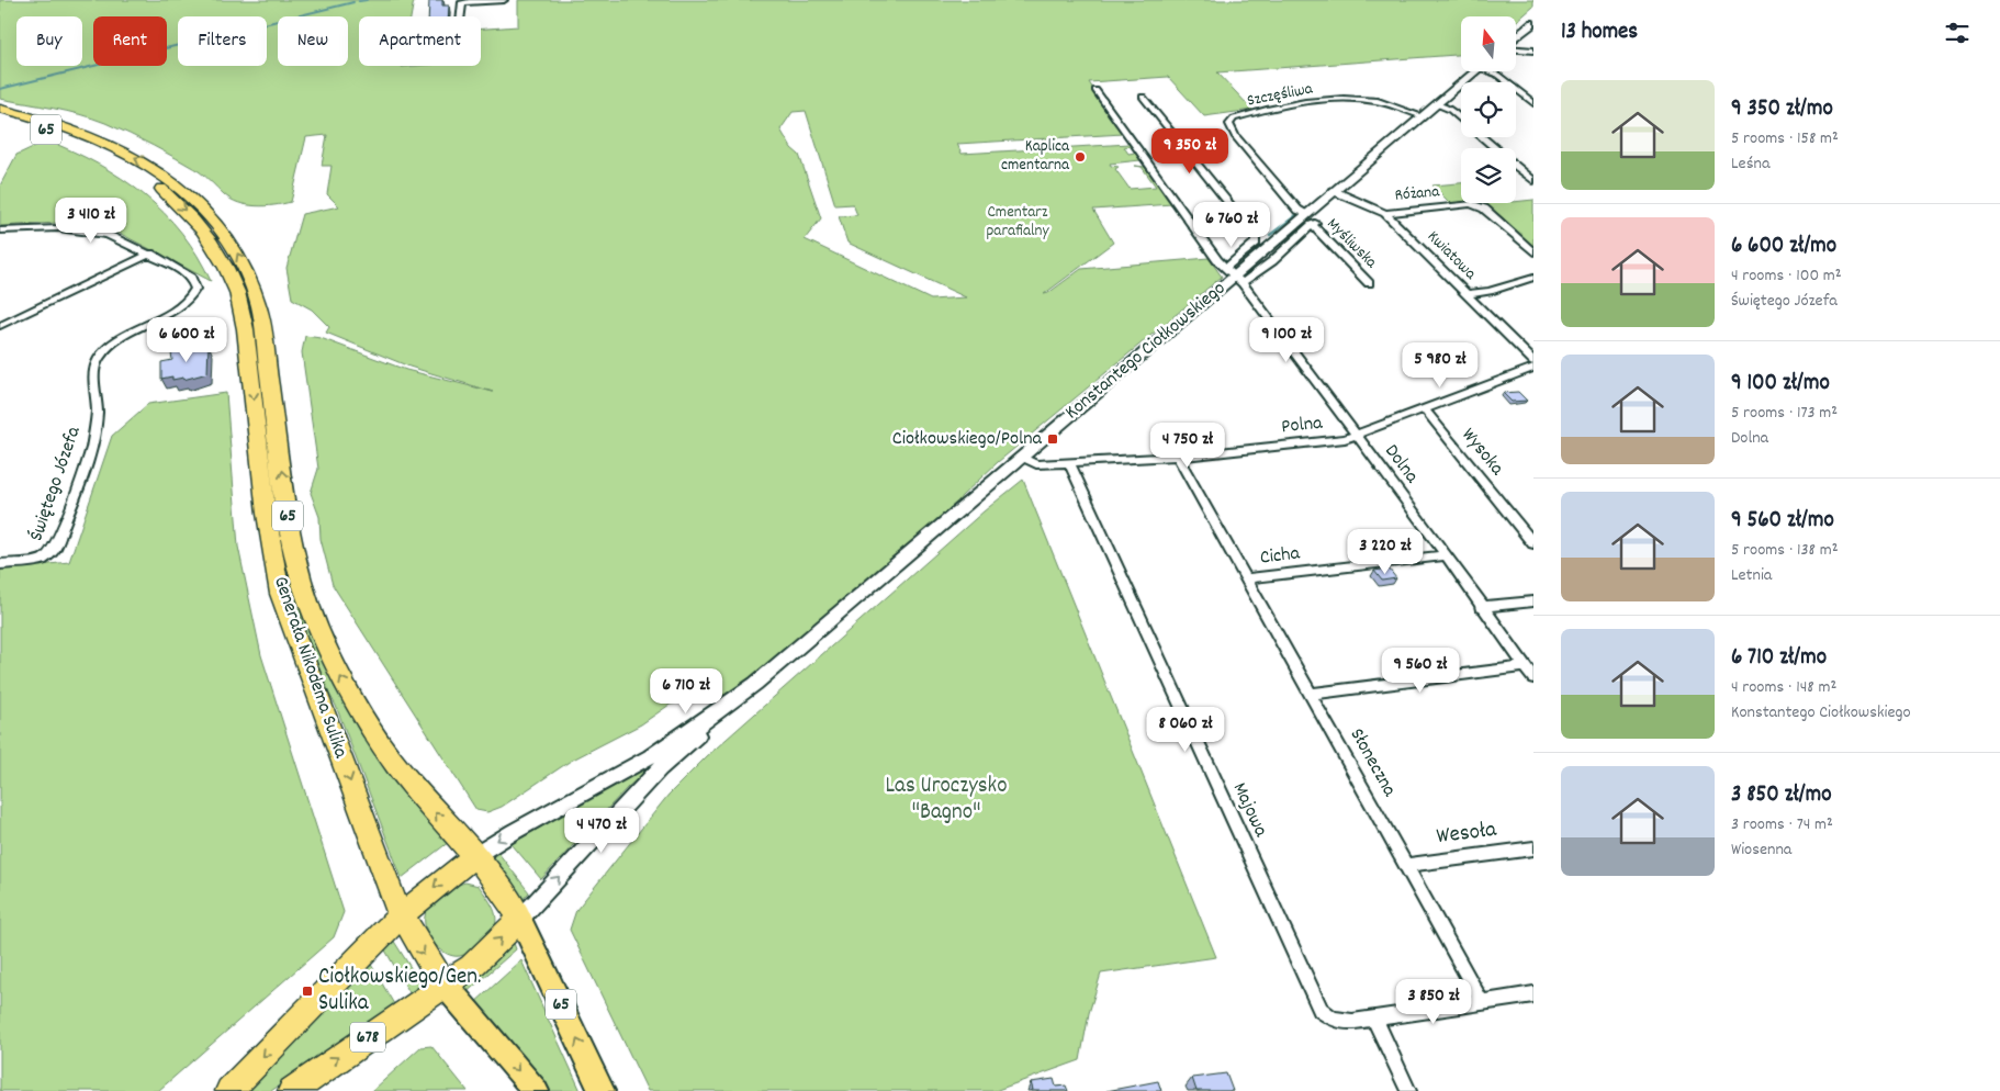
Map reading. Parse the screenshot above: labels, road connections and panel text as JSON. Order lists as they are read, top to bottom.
{
  "streets": {
    "highway": ["65", "Generała Nikodema Sulika", "678"],
    "street": [
      "Szczęśliwa",
      "Różana",
      "Myśliwska",
      "Kwiatowa",
      "Konstantego Ciołkowskiego",
      "Polna",
      "Wysoka",
      "Dolna",
      "Świętego Józefa",
      "Cicha",
      "Słoneczna",
      "Majowa",
      "Wesoła"
    ]
  },
  "crossings": [
    ["Szczęśliwa", "Konstantego Ciołkowskiego"],
    ["65", "Konstantego Ciołkowskiego"],
    ["65", "Generała Nikodema Sulika"],
    ["65", "678"],
    ["Różana", "Kwiatowa"],
    ["Myśliwska", "Konstantego Ciołkowskiego"],
    ["Myśliwska", "Dolna"],
    ["Kwiatowa", "Konstantego Ciołkowskiego"],
    ["Kwiatowa", "Polna"],
    ["Konstantego Ciołkowskiego", "Polna"],
    ["Konstantego Ciołkowskiego", "Dolna"],
    ["Konstantego Ciołkowskiego", "Generała Nikodema Sulika"],
    ["Konstantego Ciołkowskiego", "678"],
    ["Polna", "Wysoka"],
    ["Polna", "Dolna"],
    ["Polna", "Słoneczna"],
    ["Polna", "Majowa"],
    ["Dolna", "Cicha"],
    ["Cicha", "Słoneczna"],
    ["Słoneczna", "Wesoła"]
  ],
  "parks": ["Cmentarz parafialny", "Las Uroczysko \"Bagno\""],
  "places": {
    "other": ["Kaplica cmentarna"],
    "transit": ["Ciołkowskiego/Polna", "Ciołkowskiego/Gen. Sulika"]
  },
  "north": "top",
  "page": {
    "heading": "13 homes",
    "chip": [
      "Buy",
      "Rent",
      "Filters",
      "New",
      "Apartment"
    ],
    "list": [
      {
        "name": "9 350 zł/mo",
        "note": "5 rooms · 158 m² · Leśna"
      },
      {
        "name": "6 600 zł/mo",
        "note": "4 rooms · 100 m² · Świętego Józefa"
      },
      {
        "name": "9 100 zł/mo",
        "note": "5 rooms · 173 m² · Dolna"
      },
      {
        "name": "9 560 zł/mo",
        "note": "5 rooms · 138 m² · Letnia"
      },
      {
        "name": "6 710 zł/mo",
        "note": "4 rooms · 148 m² · Konstantego Ciołkowskiego"
      },
      {
        "name": "3 850 zł/mo",
        "note": "3 rooms · 74 m² · Wiosenna"
      }
    ],
    "price": [
      "9 350 zł",
      "3 410 zł",
      "6 760 zł",
      "6 600 zł",
      "9 100 zł",
      "5 980 zł",
      "4 750 zł",
      "3 220 zł",
      "9 560 zł",
      "6 710 zł",
      "8 060 zł",
      "4 470 zł",
      "3 850 zł"
    ]
  }
}
